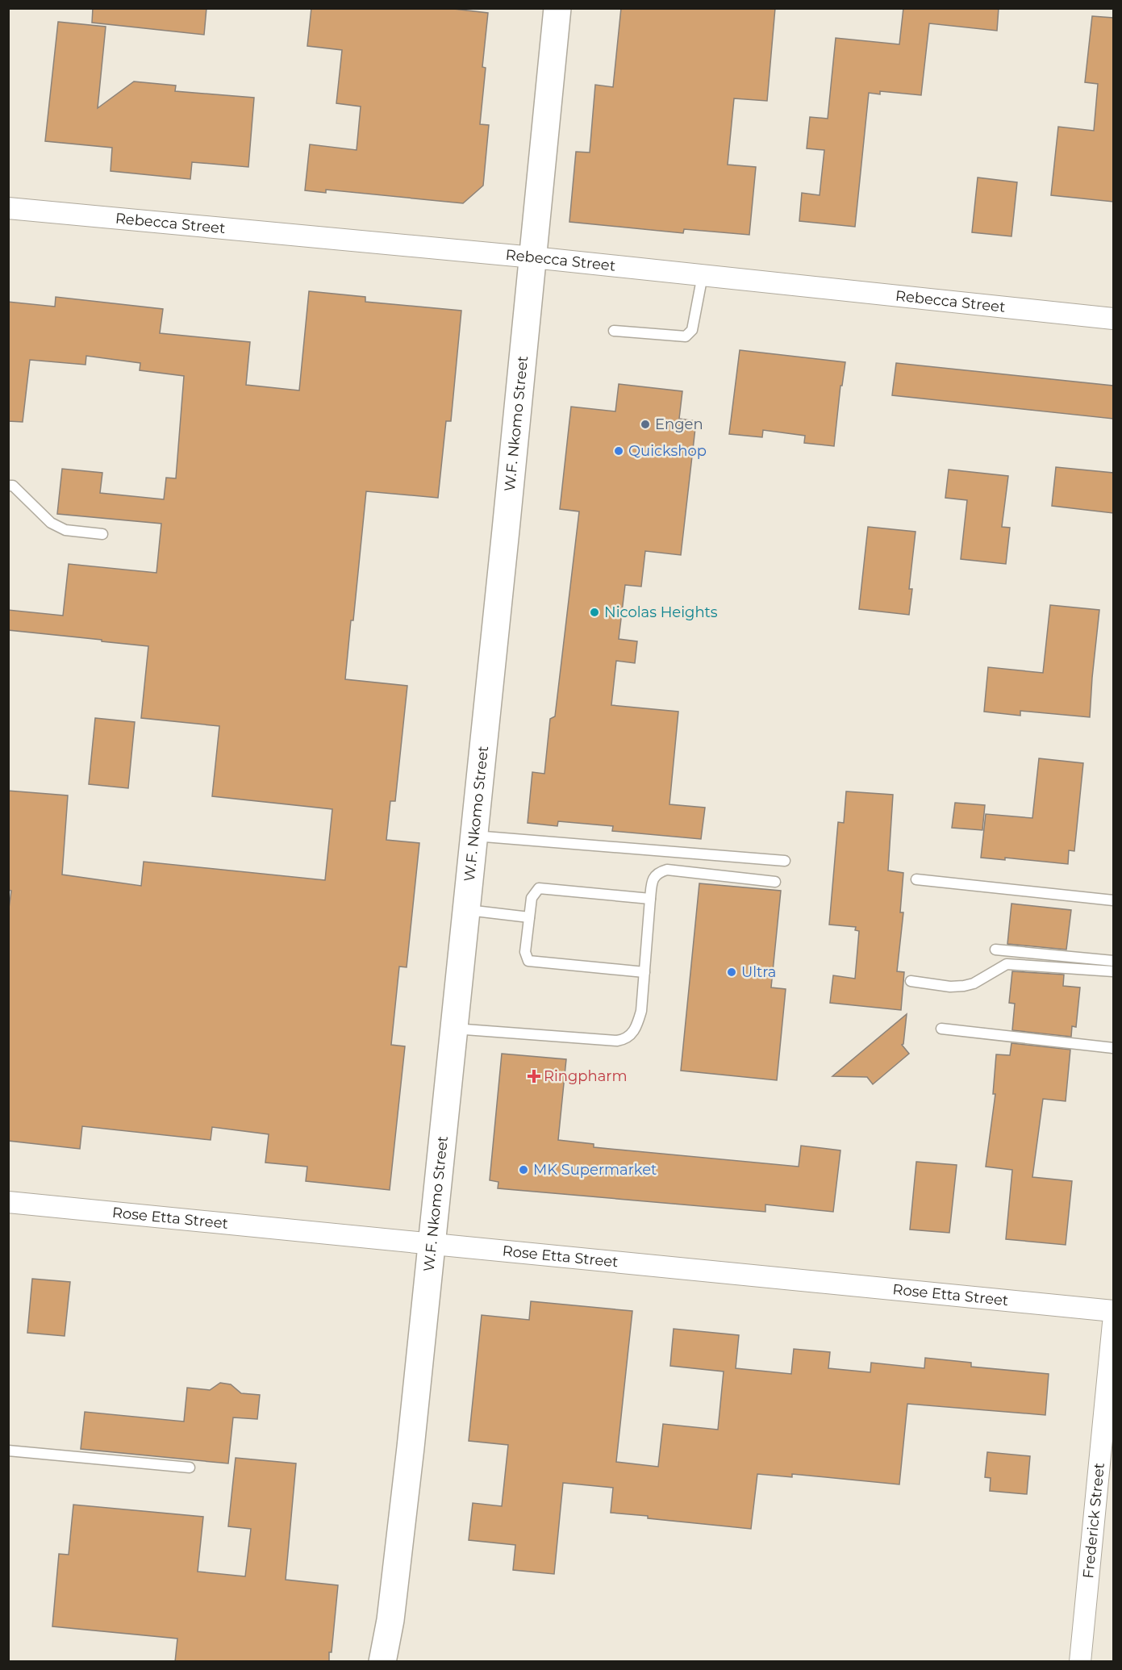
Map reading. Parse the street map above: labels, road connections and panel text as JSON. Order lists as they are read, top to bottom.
{
  "streets": {
    "main road": ["W.F. Nkomo Street"],
    "street": ["Rebecca Street", "Rose Etta Street", "Frederick Street"]
  },
  "crossings": [
    ["Rebecca Street", "W.F. Nkomo Street"],
    ["W.F. Nkomo Street", "Rose Etta Street"]
  ],
  "places": {
    "other": [
      "Engen",
      "Quickshop",
      "Nicolas Heights",
      "Ultra",
      "MK Supermarket"
    ],
    "health": ["Ringpharm"]
  }
}
